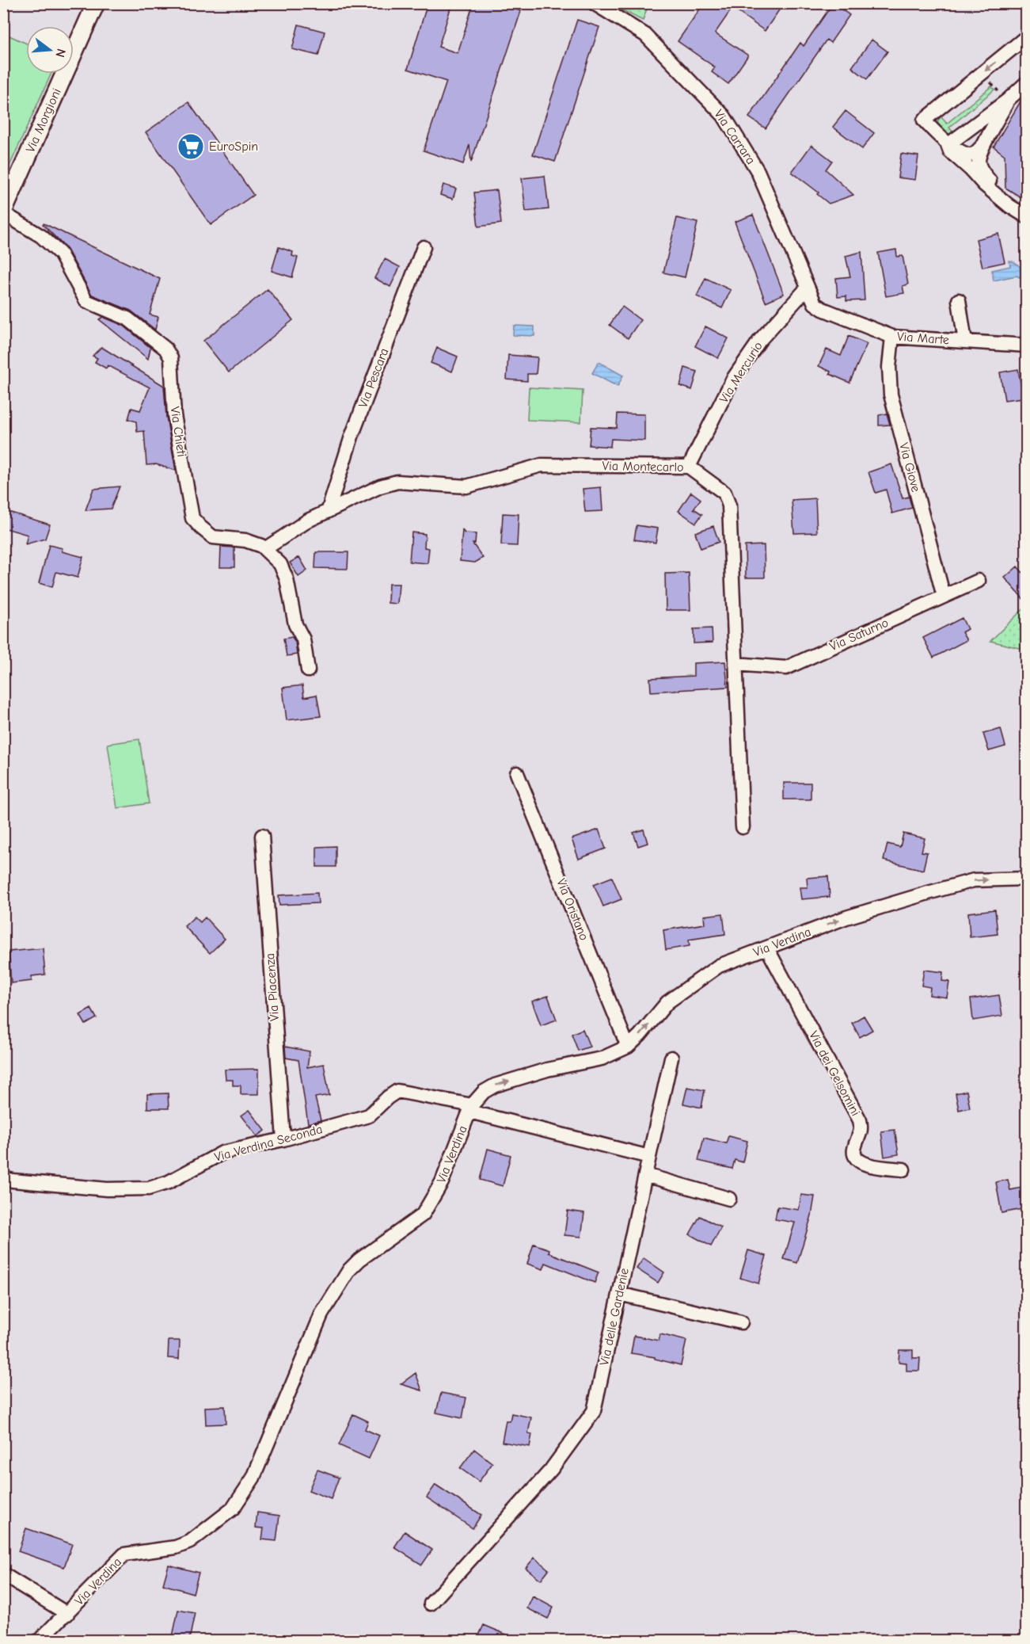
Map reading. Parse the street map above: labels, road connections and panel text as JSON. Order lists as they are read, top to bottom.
{
  "streets": {
    "main road": ["Via Morgioni"],
    "street": [
      "Via Carrara",
      "Via Marte",
      "Via Mercurio",
      "Via Pescara",
      "Via Chieti",
      "Via Montecarlo",
      "Via Giove",
      "Via Saturno",
      "Via Oristano",
      "Via Verdina",
      "Via Piacenza",
      "Via dei Gelsomini",
      "Via Verdina Seconda",
      "Via delle Gardenie"
    ]
  },
  "crossings": [
    ["Via Morgioni", "Via Chieti"],
    ["Via Carrara", "Via Marte"],
    ["Via Carrara", "Via Mercurio"],
    ["Via Marte", "Via Mercurio"],
    ["Via Marte", "Via Giove"],
    ["Via Mercurio", "Via Montecarlo"],
    ["Via Pescara", "Via Montecarlo"],
    ["Via Chieti", "Via Montecarlo"],
    ["Via Montecarlo", "Via Saturno"],
    ["Via Giove", "Via Saturno"],
    ["Via Oristano", "Via Verdina"],
    ["Via Verdina", "Via dei Gelsomini"],
    ["Via Verdina", "Via Verdina Seconda"],
    ["Via Piacenza", "Via Verdina Seconda"]
  ],
  "one_way": ["Via Verdina"],
  "places": {
    "supermarket": ["EuroSpin"]
  },
  "north": "right"
}
